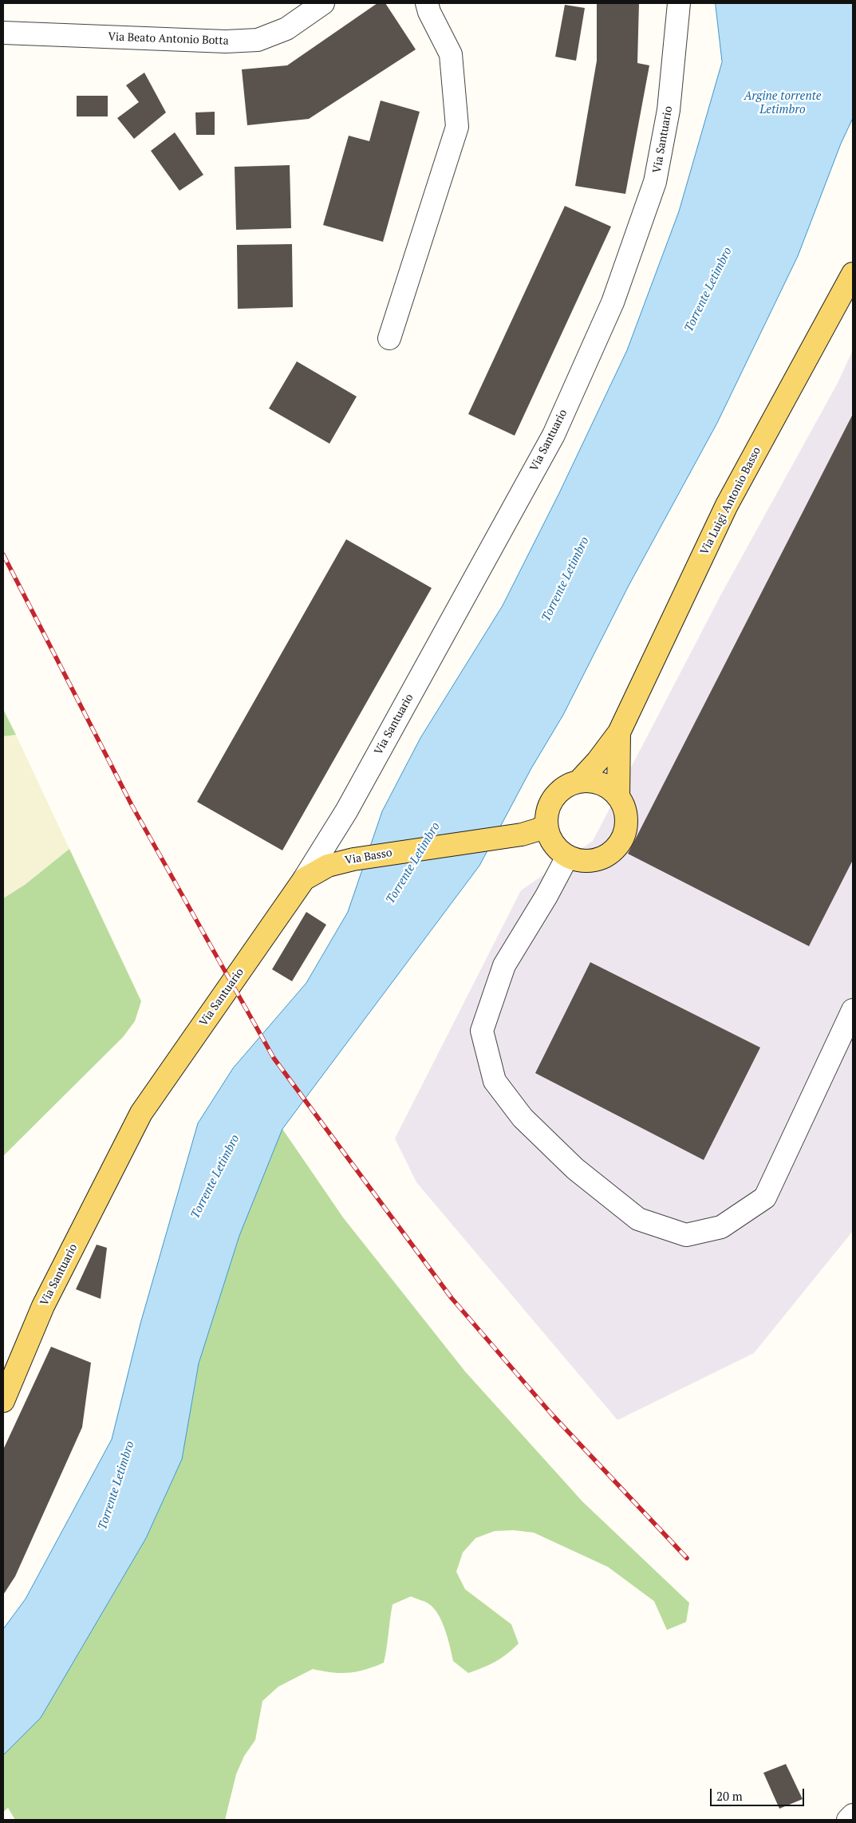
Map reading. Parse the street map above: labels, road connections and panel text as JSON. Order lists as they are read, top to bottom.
{
  "streets": {
    "main road": ["Via Santuario", "Via Luigi Antonio Basso", "Via Basso"],
    "street": ["Via Beato Antonio Botta"]
  },
  "crossings": [
    ["Via Santuario", "Via Basso"],
    ["Via Luigi Antonio Basso", "Via Basso"]
  ],
  "water": ["Argine torrente Letimbro", "Torrente Letimbro"],
  "scale_bar": "20 m"
}
